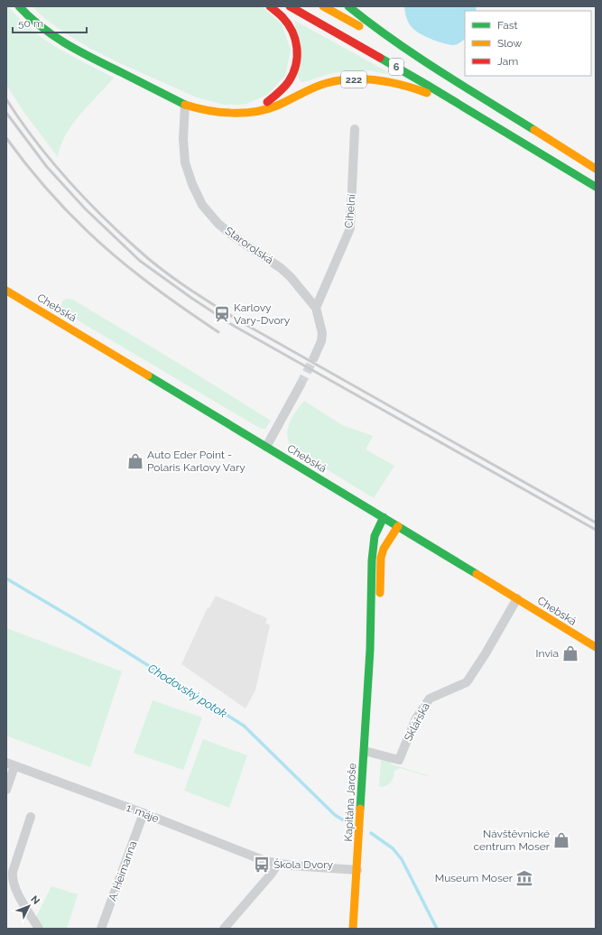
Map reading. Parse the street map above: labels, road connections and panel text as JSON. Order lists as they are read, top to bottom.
{
  "streets": {
    "main road": [
      "6",
      "222",
      "Chebská",
      "Kapitána Jaroše"
    ],
    "street": [
      "Cihelní",
      "Starorolská",
      "Sklářská",
      "1. máje",
      "A. Heimanna"
    ]
  },
  "crossings": [
    ["6", "222"],
    ["222", "Starorolská"],
    ["Cihelní", "Starorolská"],
    ["Chebská", "Sklářská"],
    ["Chebská", "Kapitána Jaroše"],
    ["Sklářská", "Kapitána Jaroše"],
    ["Kapitána Jaroše", "1. máje"],
    ["1. máje", "A. Heimanna"]
  ],
  "water": ["Chodovský potok"],
  "places": {
    "station": ["Karlovy Vary-Dvory"],
    "shop": ["Auto Eder Point - Polaris Karlovy Vary", "Invia", "Návštěvnické centrum Moser"],
    "bus stop": ["Škola Dvory"],
    "museum": ["Museum Moser"]
  },
  "legend": ["Fast", "Slow", "Jam"],
  "scale_bar": "50 m",
  "north": "top right"
}
